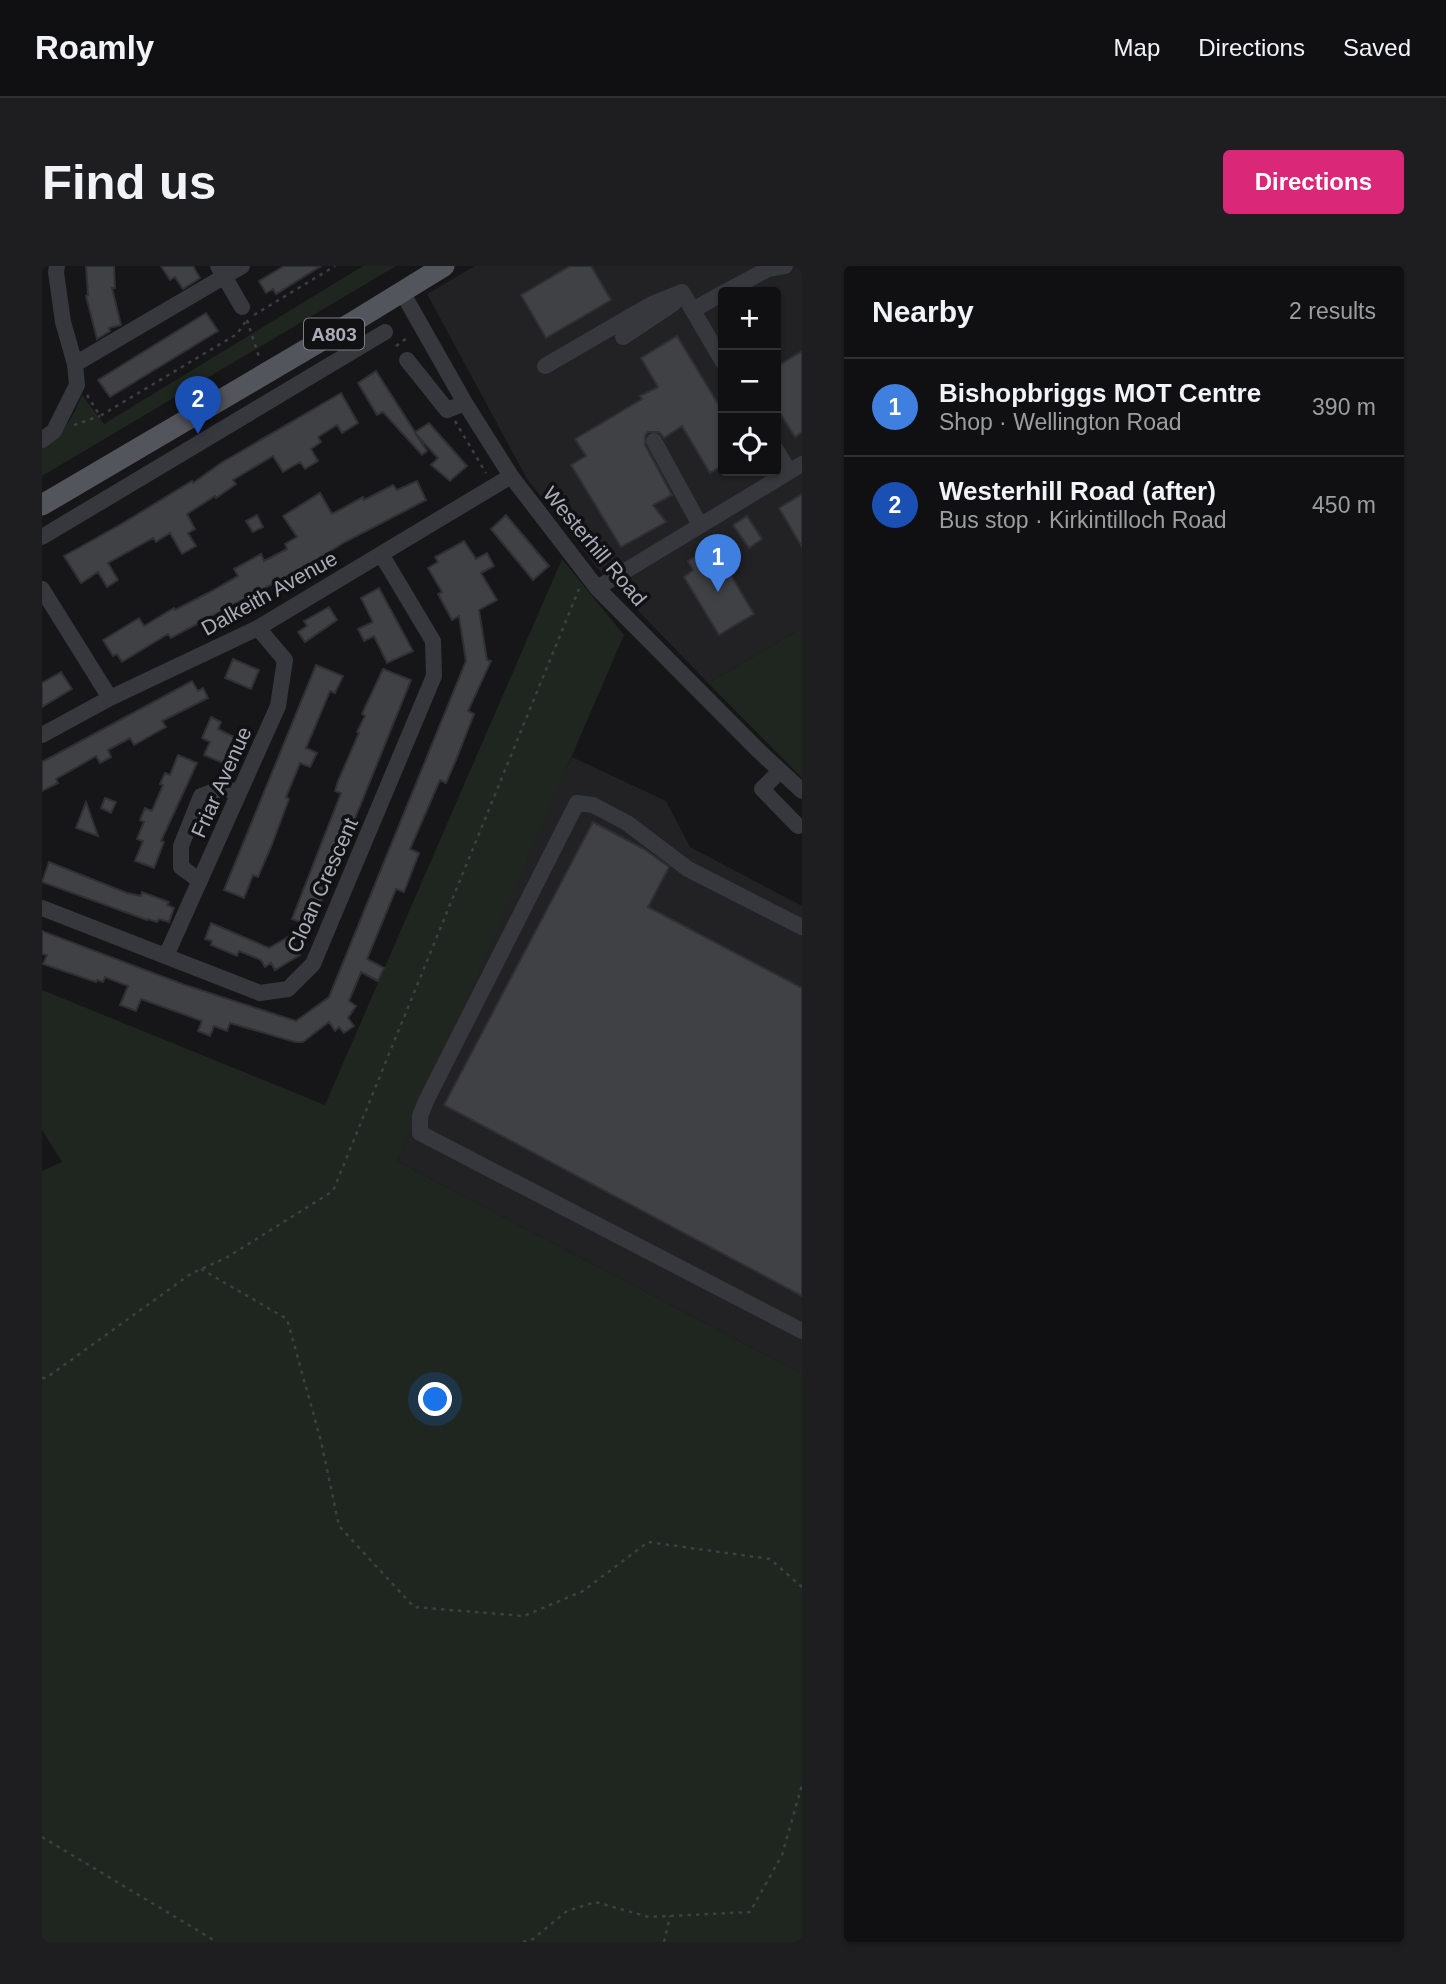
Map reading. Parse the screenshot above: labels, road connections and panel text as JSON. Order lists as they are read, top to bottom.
{
  "streets": {
    "main road": ["A803"],
    "street": [
      "Westerhill Road",
      "Dalkeith Avenue",
      "Friar Avenue",
      "Cloan Crescent"
    ]
  },
  "crossings": [
    ["A803", "Westerhill Road"],
    ["Westerhill Road", "Dalkeith Avenue"],
    ["Dalkeith Avenue", "Friar Avenue"],
    ["Dalkeith Avenue", "Cloan Crescent"],
    ["Friar Avenue", "Cloan Crescent"]
  ],
  "page": {
    "header": "Roamly",
    "nav": ["Map", "Directions", "Saved"],
    "buttons": "Directions",
    "title": "Find us",
    "heading": ["Nearby", "2 results"],
    "map_buttons": ["+", "−"],
    "list": [
      {
        "mark": "1",
        "name": "Bishopbriggs MOT Centre",
        "note": "Shop · Wellington Road",
        "value": "390 m"
      },
      {
        "mark": "2",
        "name": "Westerhill Road (after)",
        "note": "Bus stop · Kirkintilloch Road",
        "value": "450 m"
      }
    ],
    "pins": ["2", "1"]
  }
}
